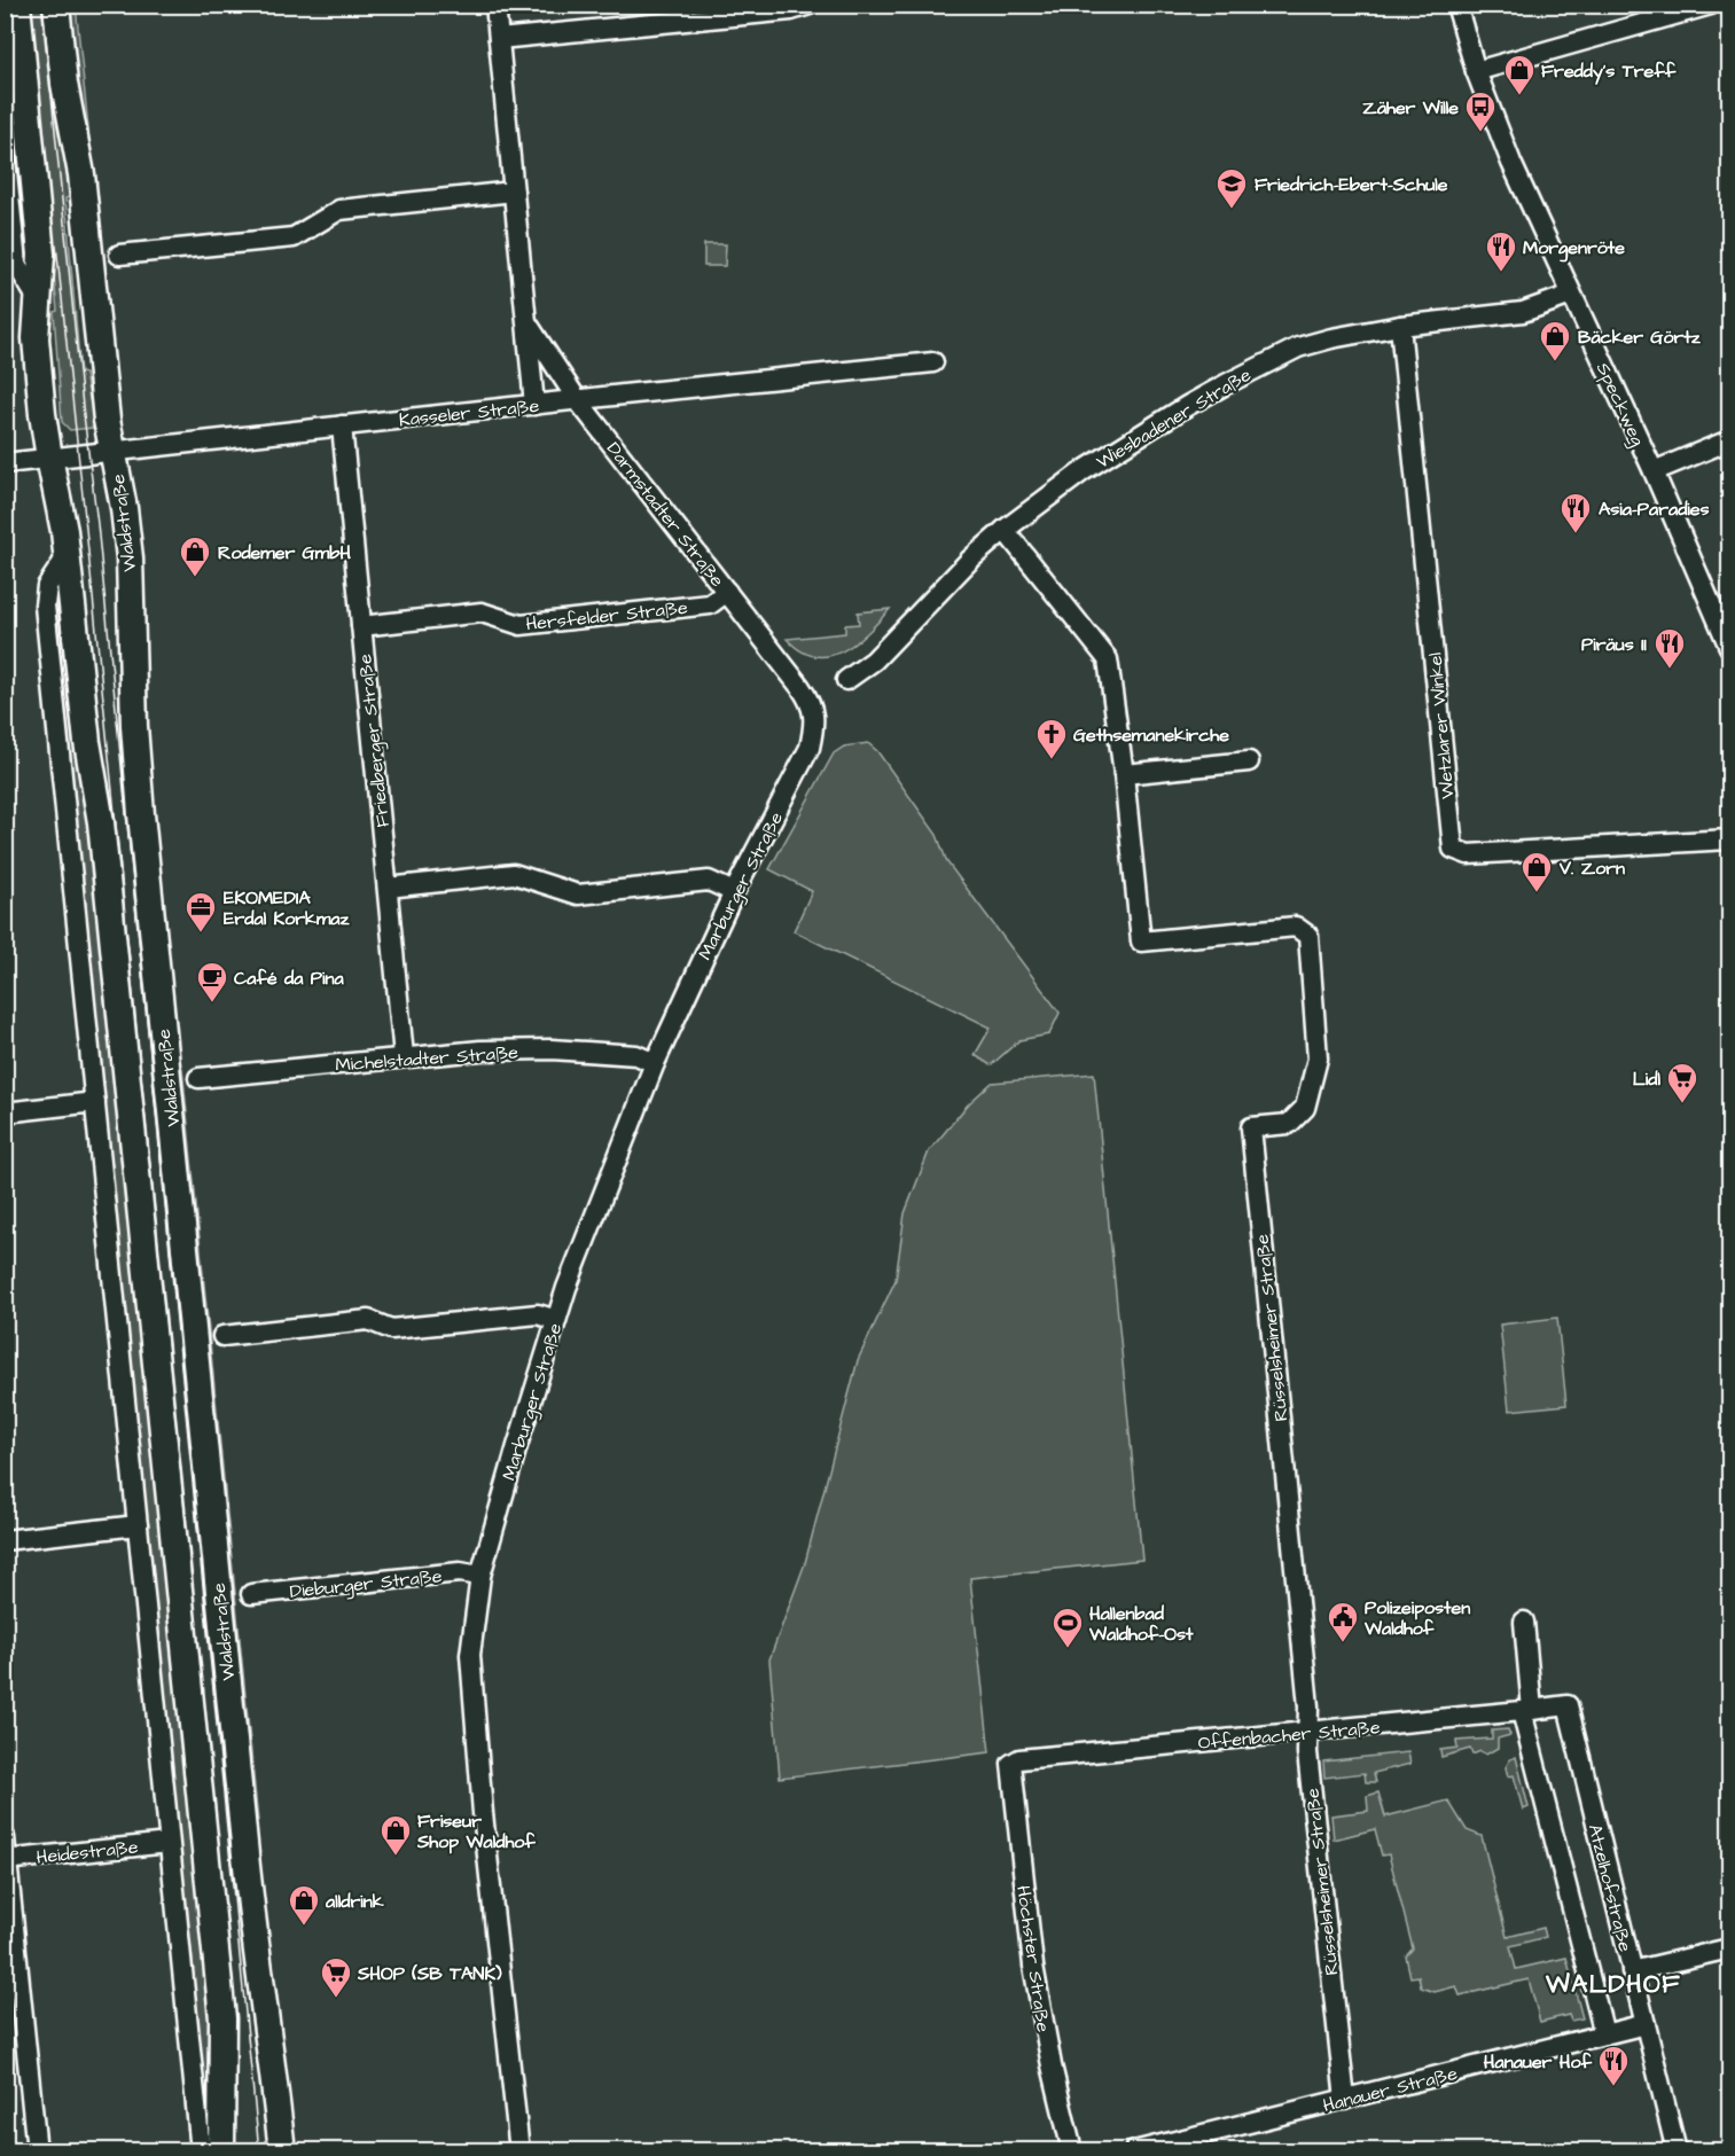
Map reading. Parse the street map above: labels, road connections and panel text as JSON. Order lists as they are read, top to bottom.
{
  "streets": {
    "main road": ["Waldstraße"],
    "street": [
      "Speckweg",
      "Kasseler Straße",
      "Wiesbadener Straße",
      "Darmstadter Straße",
      "Hersfelder Straße",
      "Wetzlarer Winkel",
      "Friedberger Straße",
      "Marburger Straße",
      "Michelstadter Straße",
      "Rüsselsheimer Straße",
      "Dieburger Straße",
      "Offenbacher Straße",
      "Heidestraße",
      "Atzelhofstraße",
      "Höchster Straße",
      "Hanauer Straße"
    ]
  },
  "crossings": [
    ["Speckweg", "Wiesbadener Straße"],
    ["Kasseler Straße", "Darmstadter Straße"],
    ["Kasseler Straße", "Waldstraße"],
    ["Kasseler Straße", "Friedberger Straße"],
    ["Wiesbadener Straße", "Wetzlarer Winkel"],
    ["Wiesbadener Straße", "Rüsselsheimer Straße"],
    ["Darmstadter Straße", "Hersfelder Straße"],
    ["Darmstadter Straße", "Marburger Straße"],
    ["Hersfelder Straße", "Friedberger Straße"],
    ["Friedberger Straße", "Michelstadter Straße"],
    ["Marburger Straße", "Michelstadter Straße"],
    ["Marburger Straße", "Dieburger Straße"],
    ["Rüsselsheimer Straße", "Offenbacher Straße"],
    ["Rüsselsheimer Straße", "Hanauer Straße"],
    ["Offenbacher Straße", "Atzelhofstraße"],
    ["Offenbacher Straße", "Höchster Straße"],
    ["Atzelhofstraße", "Hanauer Straße"]
  ],
  "districts": ["WALDHOF"],
  "places": {
    "shop": [
      "Freddy's Treff",
      "Bäcker Görtz",
      "Rodemer GmbH",
      "V. Zorn",
      "Friseur Shop Waldhof",
      "alldrink"
    ],
    "bus stop": ["Zäher Wille"],
    "school or university": ["Friedrich-Ebert-Schule"],
    "restaurant": [
      "Morgenröte",
      "Asia-Paradies",
      "Piräus II",
      "Hanauer Hof"
    ],
    "church": ["Gethsemanekirche"],
    "office": ["EKOMEDIA Erdal Korkmaz"],
    "cafe": ["Café da Pina"],
    "supermarket": ["Lidl", "SHOP (SB TANK)"],
    "public building": ["Polizeiposten Waldhof"],
    "sports": ["Hallenbad Waldhof-Ost"]
  }
}
